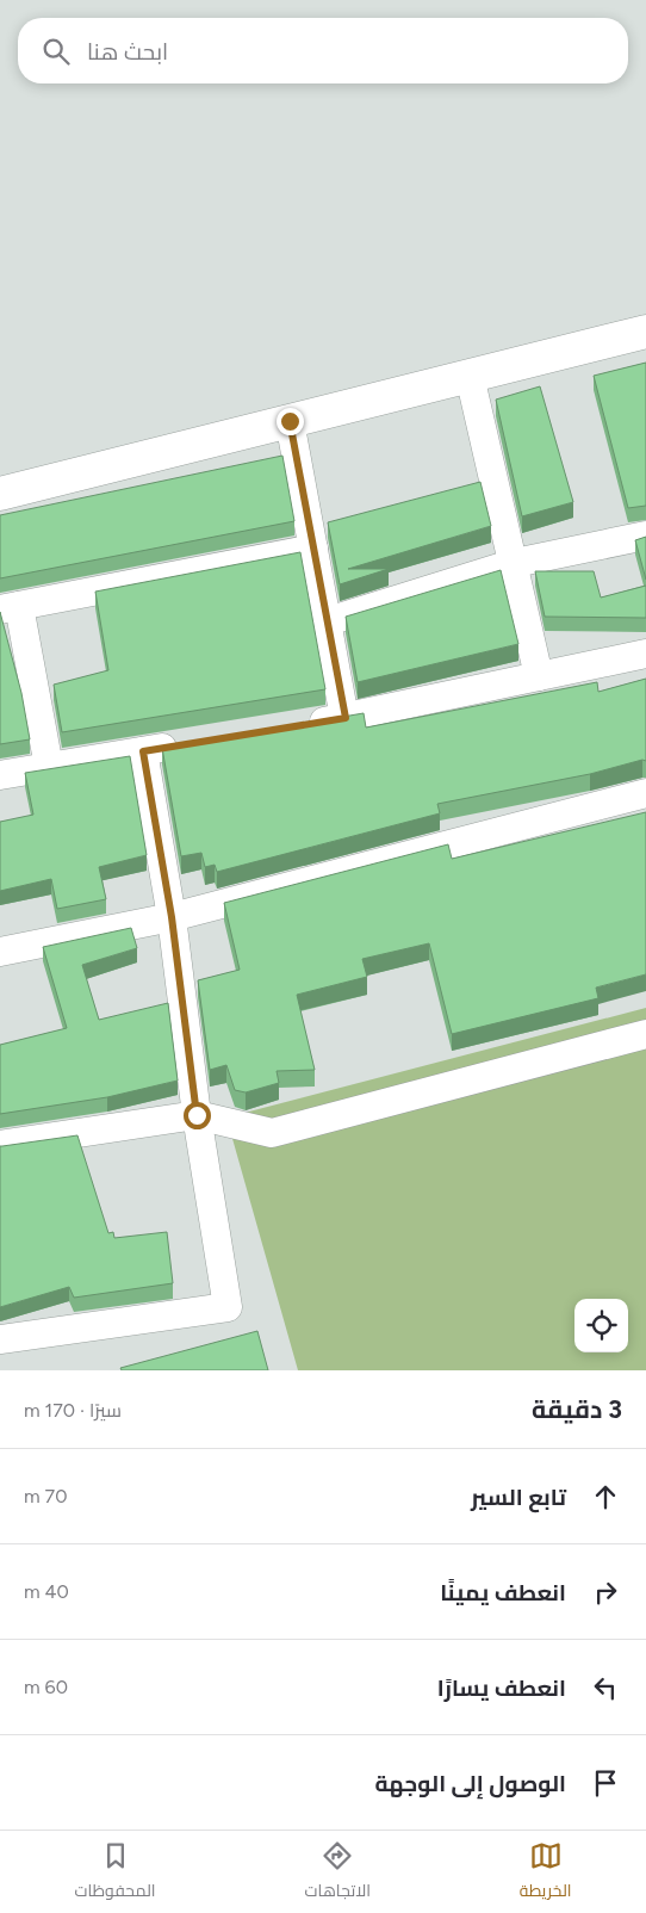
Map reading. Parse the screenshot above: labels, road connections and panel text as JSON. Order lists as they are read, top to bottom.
{
  "page": {
    "search": "ابحث هنا",
    "heading": ["3 دقيقة", "سيرًا · 170 m"],
    "list": [
      ["تابع السير", "70 m"],
      ["انعطف يمينًا", "40 m"],
      ["انعطف يسارًا", "60 m"],
      "الوصول إلى الوجهة"
    ],
    "nav": ["الخريطة", "الاتجاهات", "المحفوظات"]
  }
}
